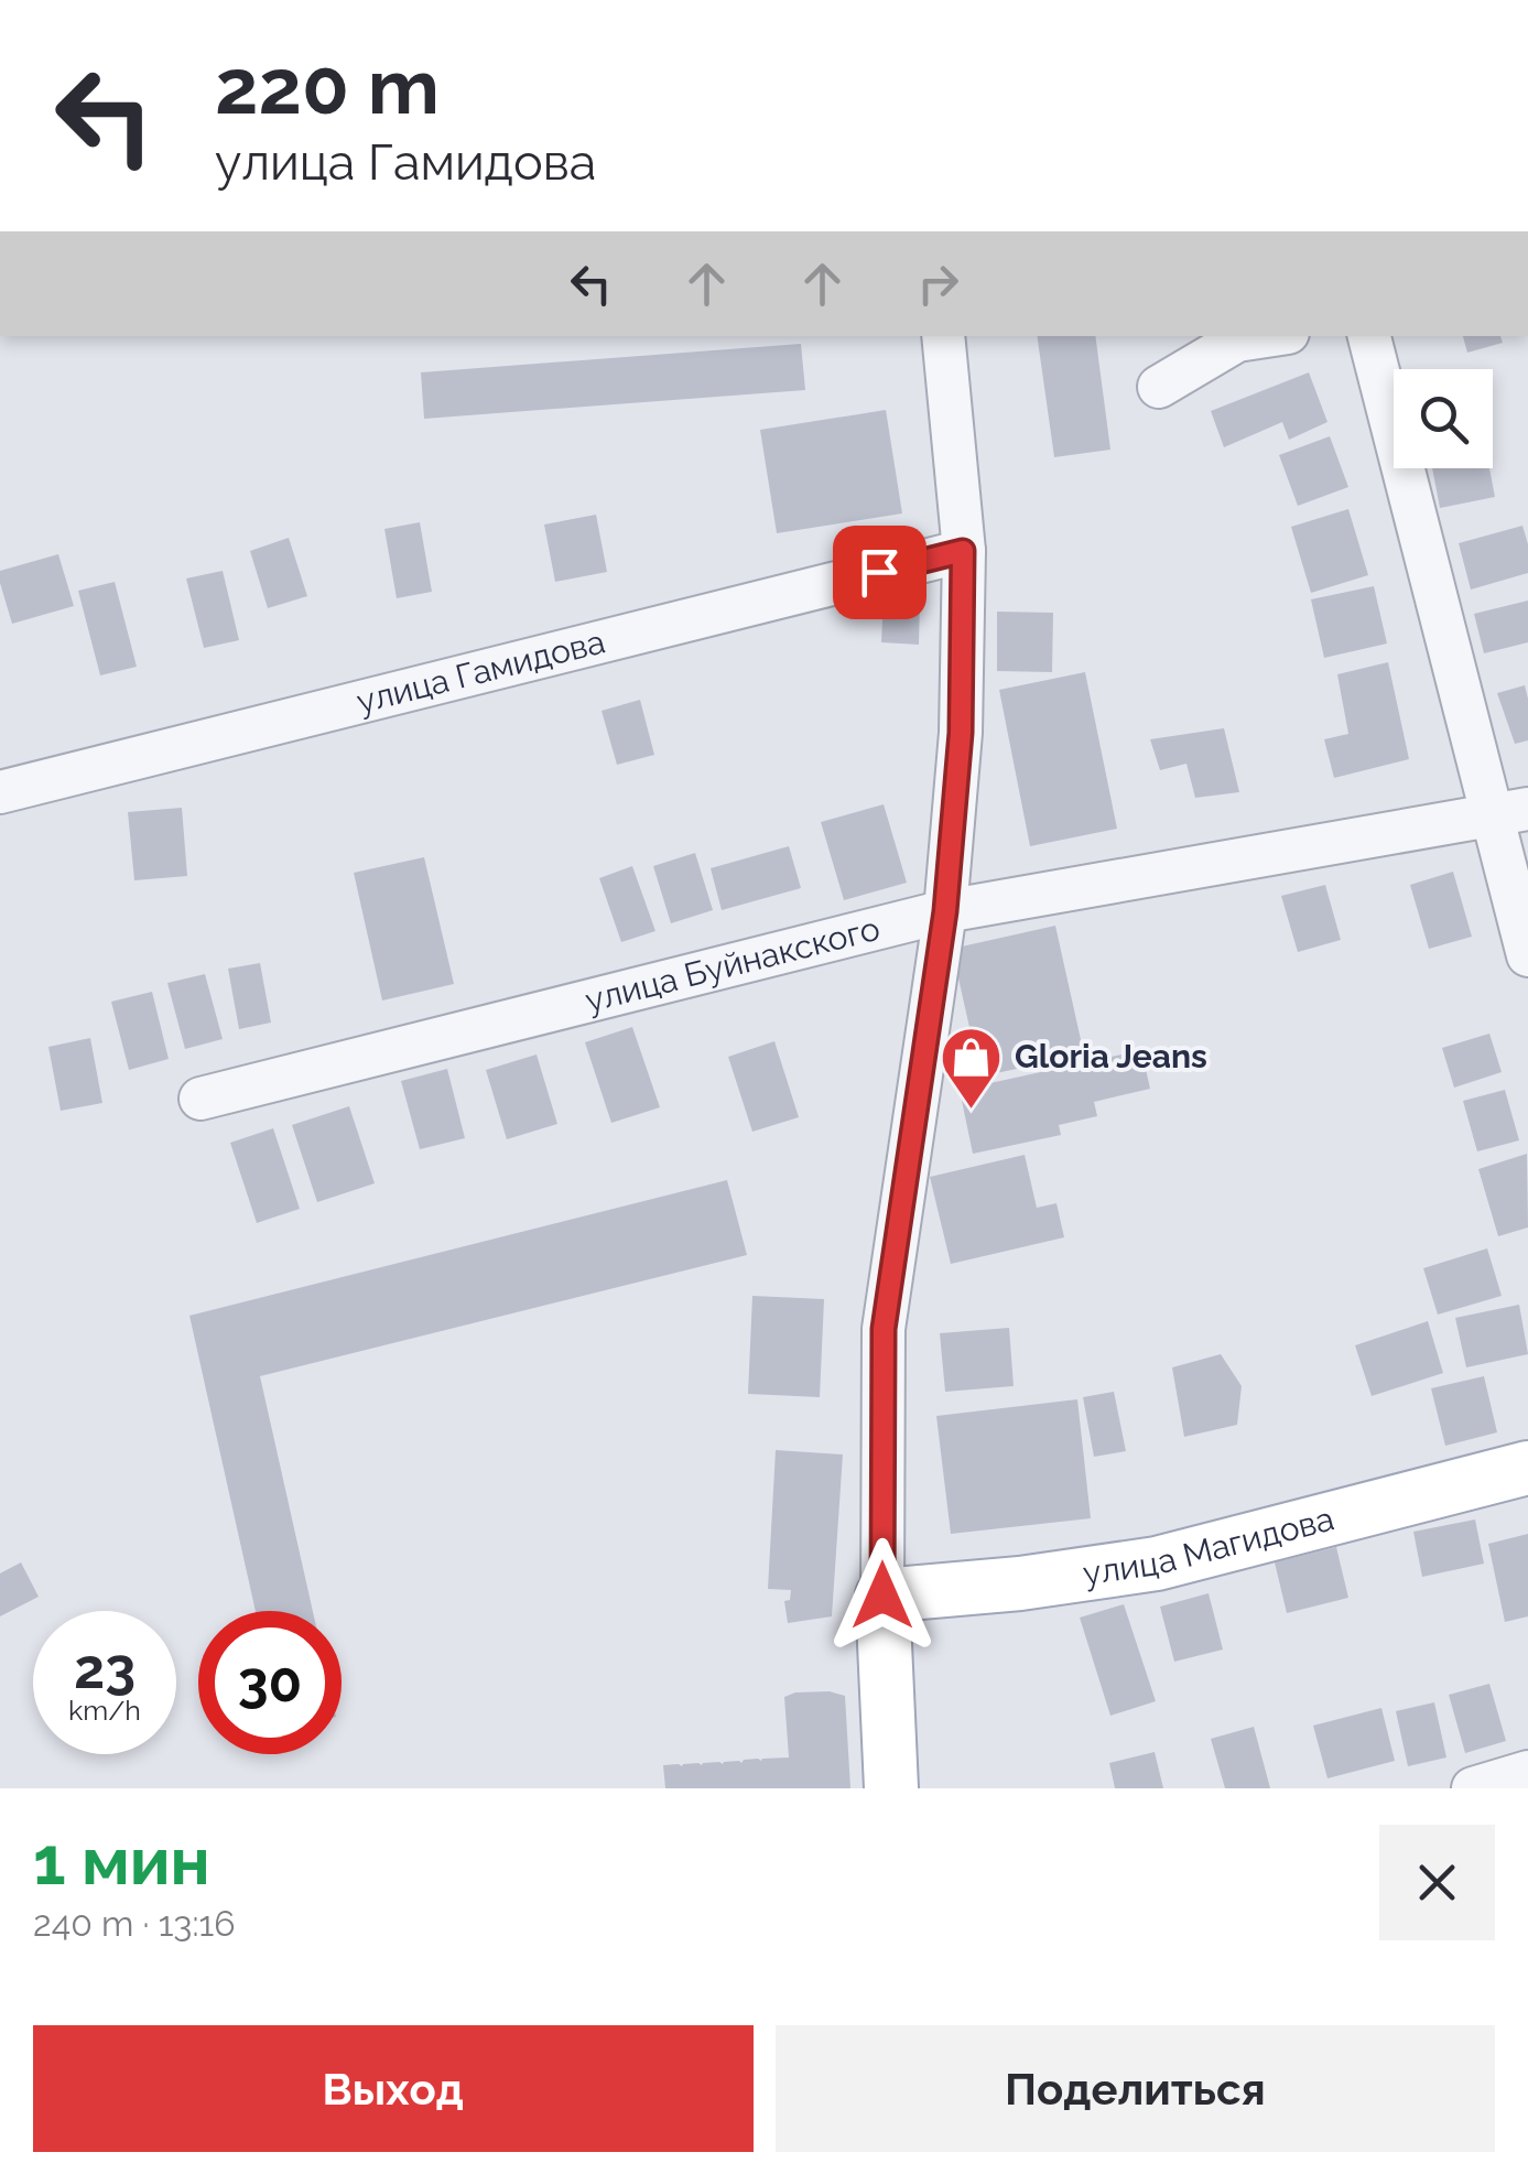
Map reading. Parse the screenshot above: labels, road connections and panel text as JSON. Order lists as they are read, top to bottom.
{
  "streets": {
    "main road": ["улица Магидова"],
    "street": ["улица Гамидова", "улица Буйнакского"]
  },
  "places": {
    "shop": ["Gloria Jeans"]
  },
  "page": {
    "turn": ["220 m", "улица Гамидова"],
    "speed": "23 km/h",
    "limit": "30",
    "heading": ["1 мин", "240 m · 13:16"],
    "buttons": ["Выход", "Поделиться"]
  }
}
